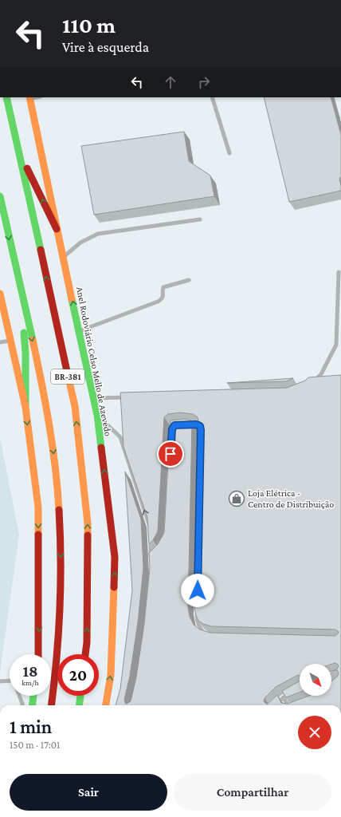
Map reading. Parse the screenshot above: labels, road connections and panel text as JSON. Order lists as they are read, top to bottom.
{
  "streets": {
    "main road": ["Anel Rodoviário Celso Mello de Azevedo", "BR-381"]
  },
  "places": {
    "shop": ["Loja Elétrica - Centro de Distribuição"]
  },
  "north": "bottom right",
  "page": {
    "turn": ["110 m", "Vire à esquerda"],
    "speed": "18 km/h",
    "limit": "20",
    "heading": ["1 min", "150 m · 17:01"],
    "buttons": ["Sair", "Compartilhar"]
  }
}
